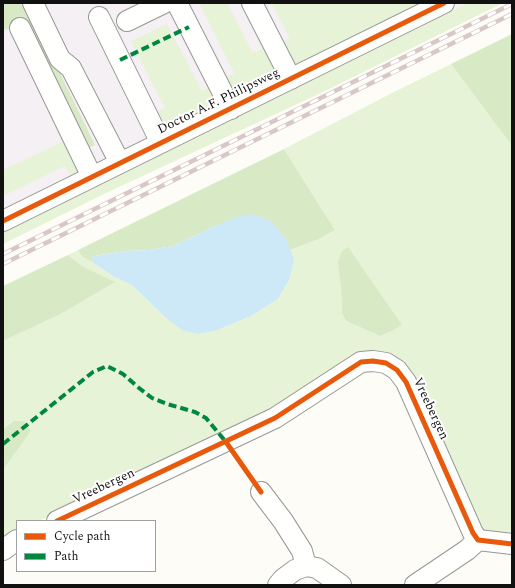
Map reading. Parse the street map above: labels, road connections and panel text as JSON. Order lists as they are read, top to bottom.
{
  "streets": {
    "street": ["Doctor A.F. Philipsweg", "Vreebergen"]
  },
  "legend": ["Cycle path", "Path"]
}
